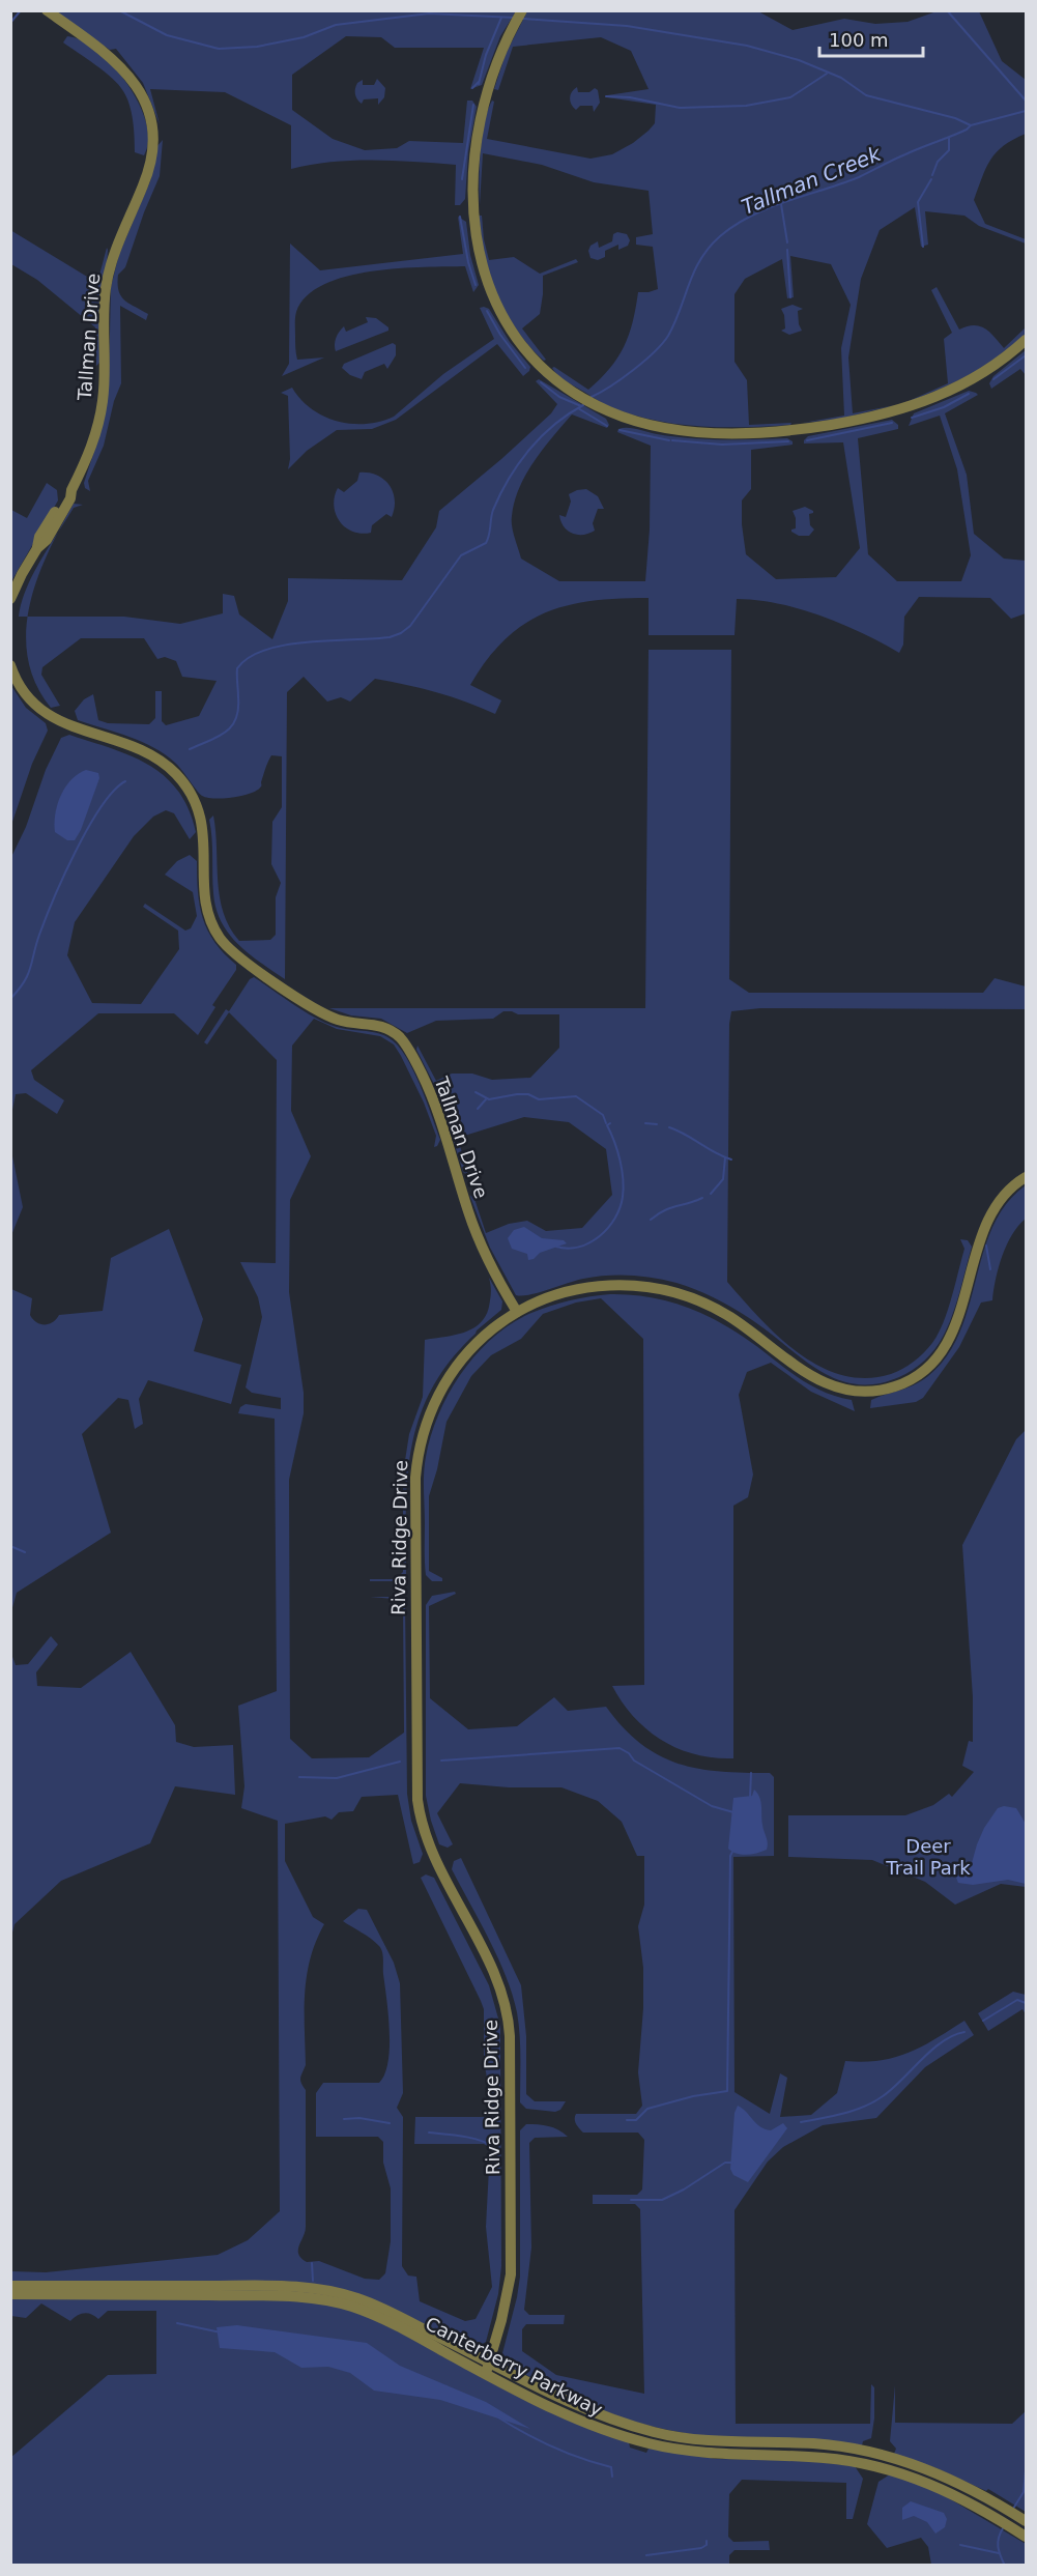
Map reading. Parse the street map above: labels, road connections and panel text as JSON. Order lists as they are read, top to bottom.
{
  "streets": {
    "street": ["Tallman Drive", "Riva Ridge Drive", "Canterberry Parkway"]
  },
  "crossings": [
    ["Tallman Drive", "Riva Ridge Drive"],
    ["Riva Ridge Drive", "Canterberry Parkway"]
  ],
  "water": ["Tallman Creek"],
  "parks": ["Deer Trail Park"],
  "scale_bar": "100 m"
}
